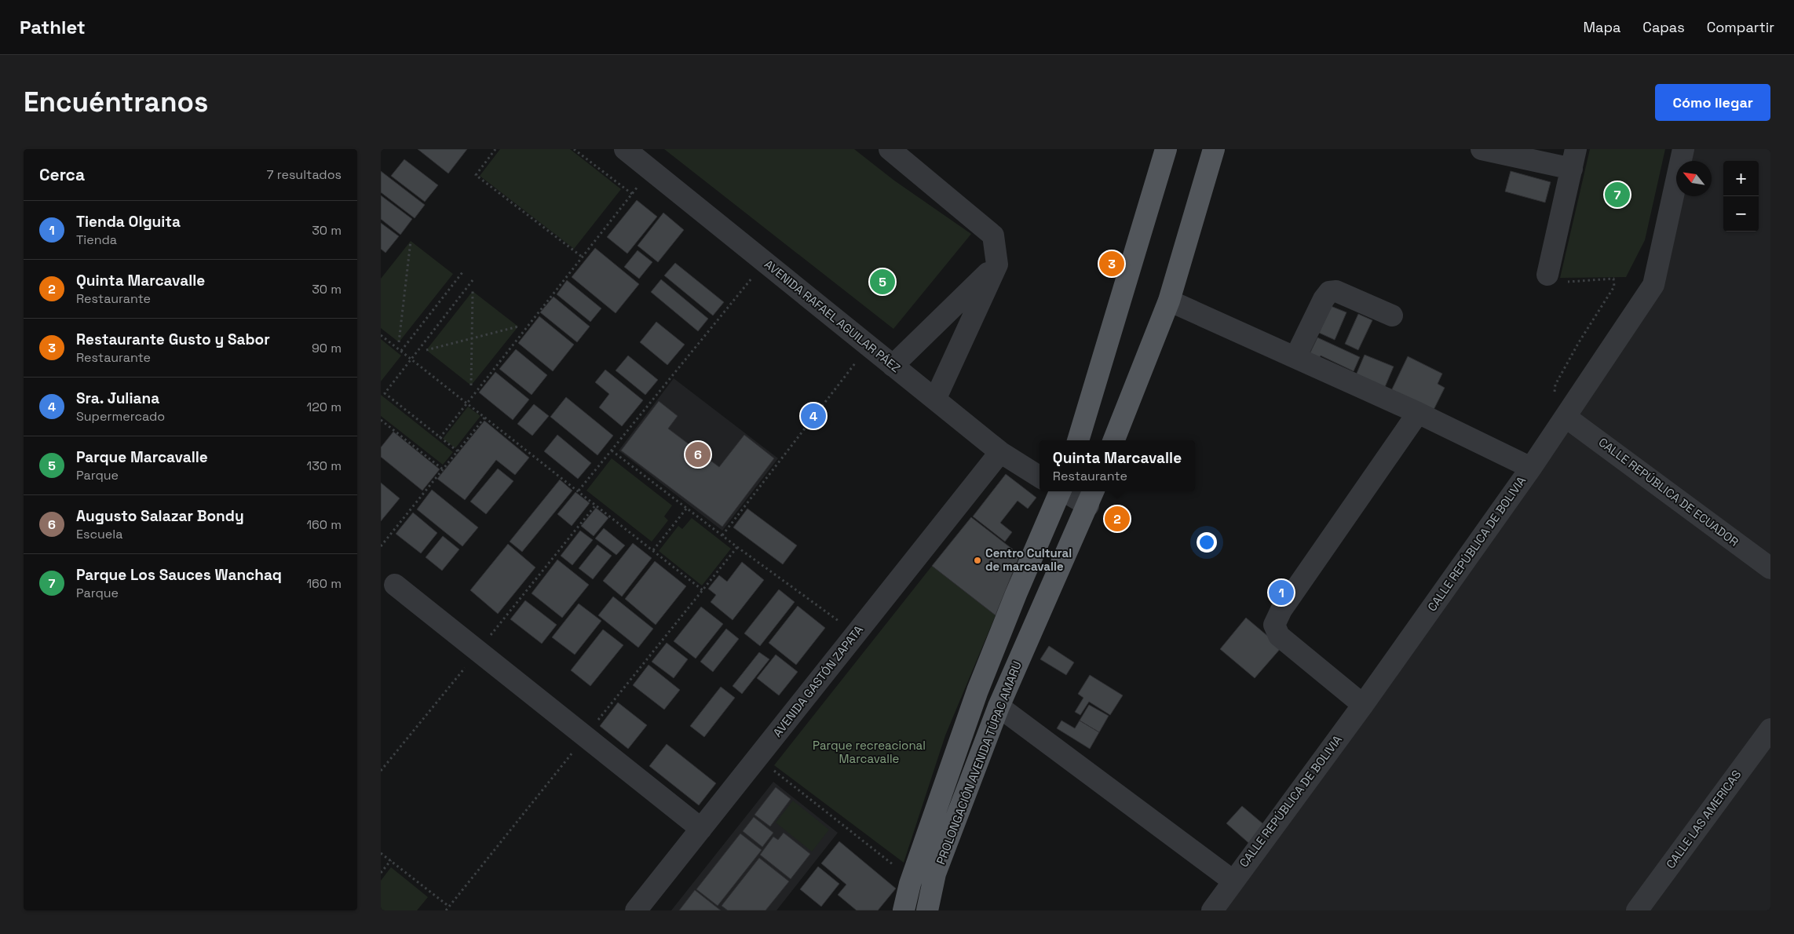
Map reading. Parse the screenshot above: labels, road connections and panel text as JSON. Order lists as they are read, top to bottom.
{
  "streets": {
    "main road": ["PROLONGACIÓN AVENIDA TÚPAC AMARU"],
    "street": [
      "AVENIDA RAFAEL AGUILAR PÁEZ",
      "CALLE REPÚBLICA DE ECUADOR",
      "CALLE REPÚBLICA DE BOLIVIA",
      "AVENIDA GASTÓN ZAPATA",
      "CALLE LAS AMERICAS"
    ]
  },
  "crossings": [
    ["AVENIDA RAFAEL AGUILAR PÁEZ", "AVENIDA GASTÓN ZAPATA"],
    ["CALLE REPÚBLICA DE ECUADOR", "CALLE REPÚBLICA DE BOLIVIA"]
  ],
  "parks": ["Parque recreacional Marcavalle"],
  "places": ["Centro Cultural de marcavalle"],
  "north": "top left",
  "page": {
    "header": "Pathlet",
    "nav": ["Mapa", "Capas", "Compartir"],
    "buttons": "Cómo llegar",
    "title": "Encuéntranos",
    "heading": ["Cerca", "7 resultados"],
    "map_buttons": ["+", "−"],
    "pins": [
      "7",
      "3",
      "5",
      "4",
      "6",
      "2",
      "1"
    ],
    "list": [
      {
        "mark": "1",
        "name": "Tienda Olguita",
        "note": "Tienda",
        "value": "30 m"
      },
      {
        "mark": "2",
        "name": "Quinta Marcavalle",
        "note": "Restaurante",
        "value": "30 m"
      },
      {
        "mark": "3",
        "name": "Restaurante Gusto y Sabor",
        "note": "Restaurante",
        "value": "90 m"
      },
      {
        "mark": "4",
        "name": "Sra. Juliana",
        "note": "Supermercado",
        "value": "120 m"
      },
      {
        "mark": "5",
        "name": "Parque Marcavalle",
        "note": "Parque",
        "value": "130 m"
      },
      {
        "mark": "6",
        "name": "Augusto Salazar Bondy",
        "note": "Escuela",
        "value": "160 m"
      },
      {
        "mark": "7",
        "name": "Parque Los Sauces Wanchaq",
        "note": "Parque",
        "value": "160 m"
      }
    ],
    "popup": ["Quinta Marcavalle", "Restaurante"]
  }
}
